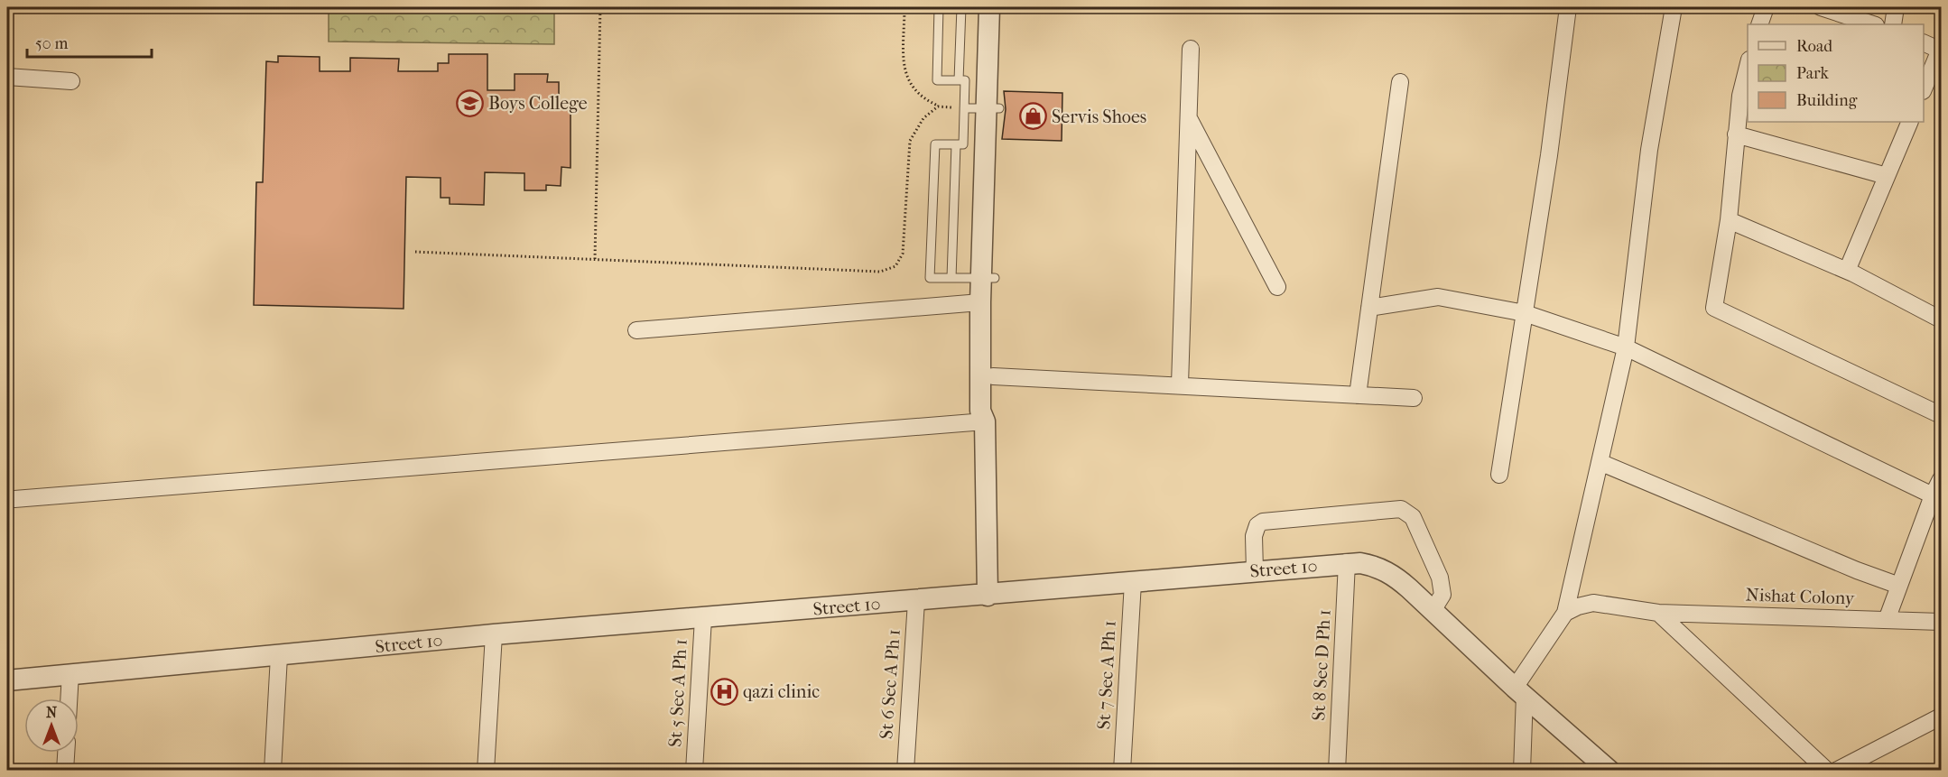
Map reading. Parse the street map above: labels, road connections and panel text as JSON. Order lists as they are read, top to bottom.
{
  "streets": {
    "street": [
      "Street 10",
      "Nishat Colony",
      "St 8 Sec D Ph 1",
      "St 7 Sec A Ph 1",
      "St 6 Sec A Ph 1",
      "St 5 Sec A Ph 1"
    ]
  },
  "crossings": [
    ["Street 10", "St 8 Sec D Ph 1"],
    ["Street 10", "St 7 Sec A Ph 1"],
    ["Street 10", "St 6 Sec A Ph 1"],
    ["Street 10", "St 5 Sec A Ph 1"]
  ],
  "places": {
    "school or university": ["Boys College"],
    "shop": ["Servis Shoes"],
    "hospital": ["qazi clinic"]
  },
  "legend": ["Road", "Park", "Building"],
  "scale_bar": "50 m",
  "north": "top"
}
